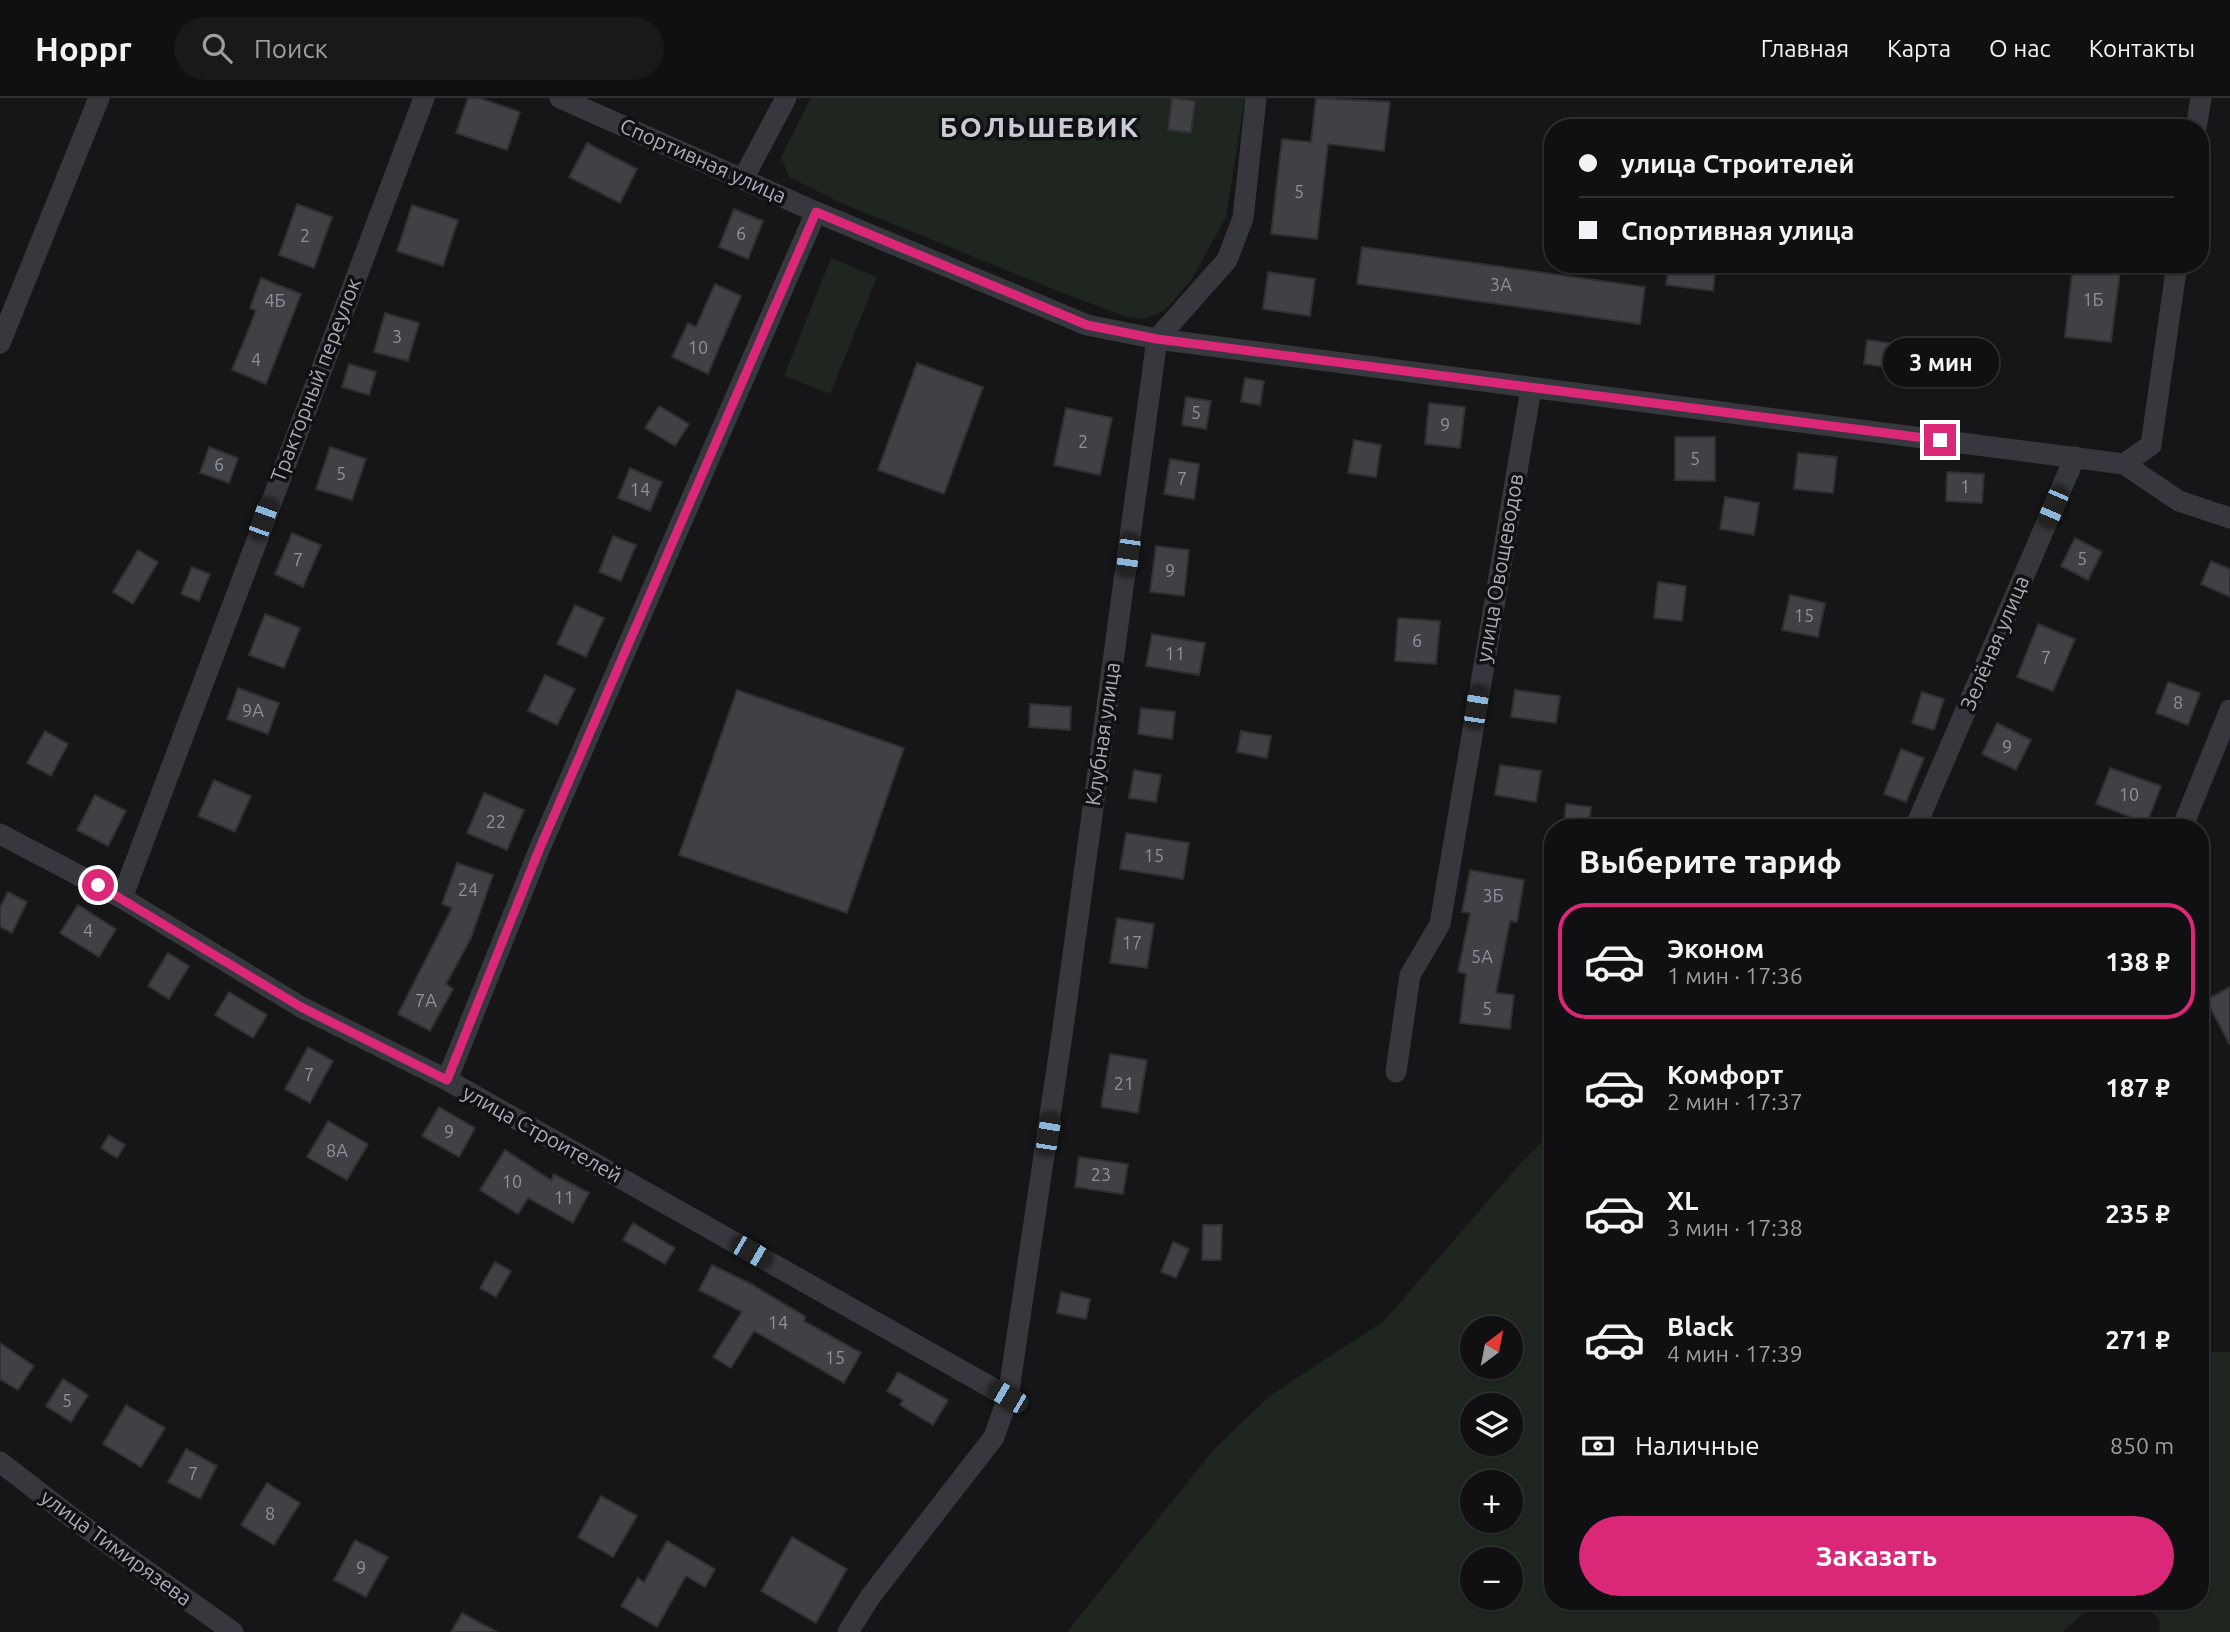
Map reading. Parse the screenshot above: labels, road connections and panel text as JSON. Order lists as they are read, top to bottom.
{
  "streets": {
    "street": [
      "Спортивная улица",
      "Тракторный переулок",
      "улица Овощеводов",
      "Зелёная улица",
      "Клубная улица",
      "улица Строителей",
      "улица Тимирязева"
    ]
  },
  "crossings": [
    ["Спортивная улица", "улица Овощеводов"],
    ["Спортивная улица", "Зелёная улица"],
    ["Спортивная улица", "Клубная улица"],
    ["Тракторный переулок", "улица Строителей"],
    ["Клубная улица", "улица Строителей"]
  ],
  "districts": ["БОЛЬШЕВИК"],
  "house_numbers": [
    "5",
    "6",
    "2",
    "3А",
    "1Б",
    "4Б",
    "3",
    "10",
    "4",
    "5",
    "9",
    "2",
    "5",
    "6",
    "5",
    "7",
    "1",
    "14",
    "5",
    "7",
    "9",
    "15",
    "6",
    "11",
    "7",
    "8",
    "9А",
    "9",
    "10",
    "22",
    "15",
    "24",
    "3Б",
    "4",
    "17",
    "5А",
    "7А",
    "5",
    "7",
    "21",
    "9",
    "8А",
    "23",
    "10",
    "11",
    "14",
    "15",
    "5",
    "7",
    "8",
    "9"
  ],
  "north": "top right",
  "page": {
    "header": "Hoppr",
    "search": "Поиск",
    "nav": [
      "Главная",
      "Карта",
      "О нас",
      "Контакты"
    ],
    "banner": ["улица Строителей", "Спортивная улица"],
    "bubble": "3 мин",
    "heading": "Выберите тариф",
    "list": [
      {
        "name": "Эконом",
        "note": "1 мин · 17:36",
        "value": "138 ₽"
      },
      {
        "name": "Комфорт",
        "note": "2 мин · 17:37",
        "value": "187 ₽"
      },
      {
        "name": "XL",
        "note": "3 мин · 17:38",
        "value": "235 ₽"
      },
      {
        "name": "Black",
        "note": "4 мин · 17:39",
        "value": "271 ₽"
      }
    ],
    "map_buttons": ["+", "−"],
    "pay": ["Наличные", "850 m"],
    "buttons": "Заказать"
  }
}
